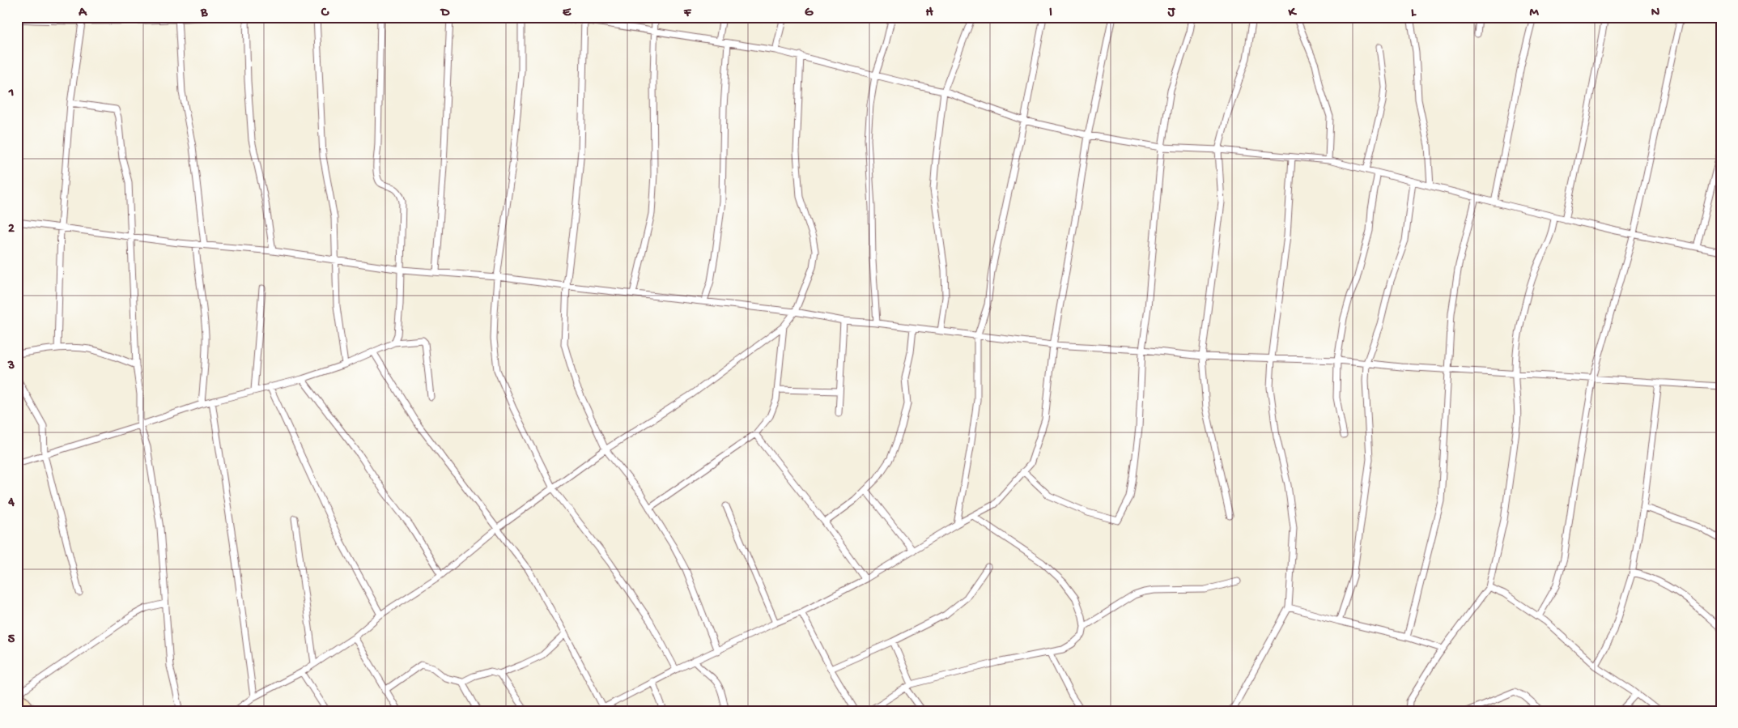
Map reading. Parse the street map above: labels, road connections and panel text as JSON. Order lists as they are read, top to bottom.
{
  "grid": {
    "columns": [
      "A",
      "B",
      "C",
      "D",
      "E",
      "F",
      "G",
      "H",
      "I",
      "J",
      "K",
      "L",
      "M",
      "N"
    ],
    "rows": [
      "1",
      "2",
      "3",
      "4",
      "5"
    ]
  }
}
